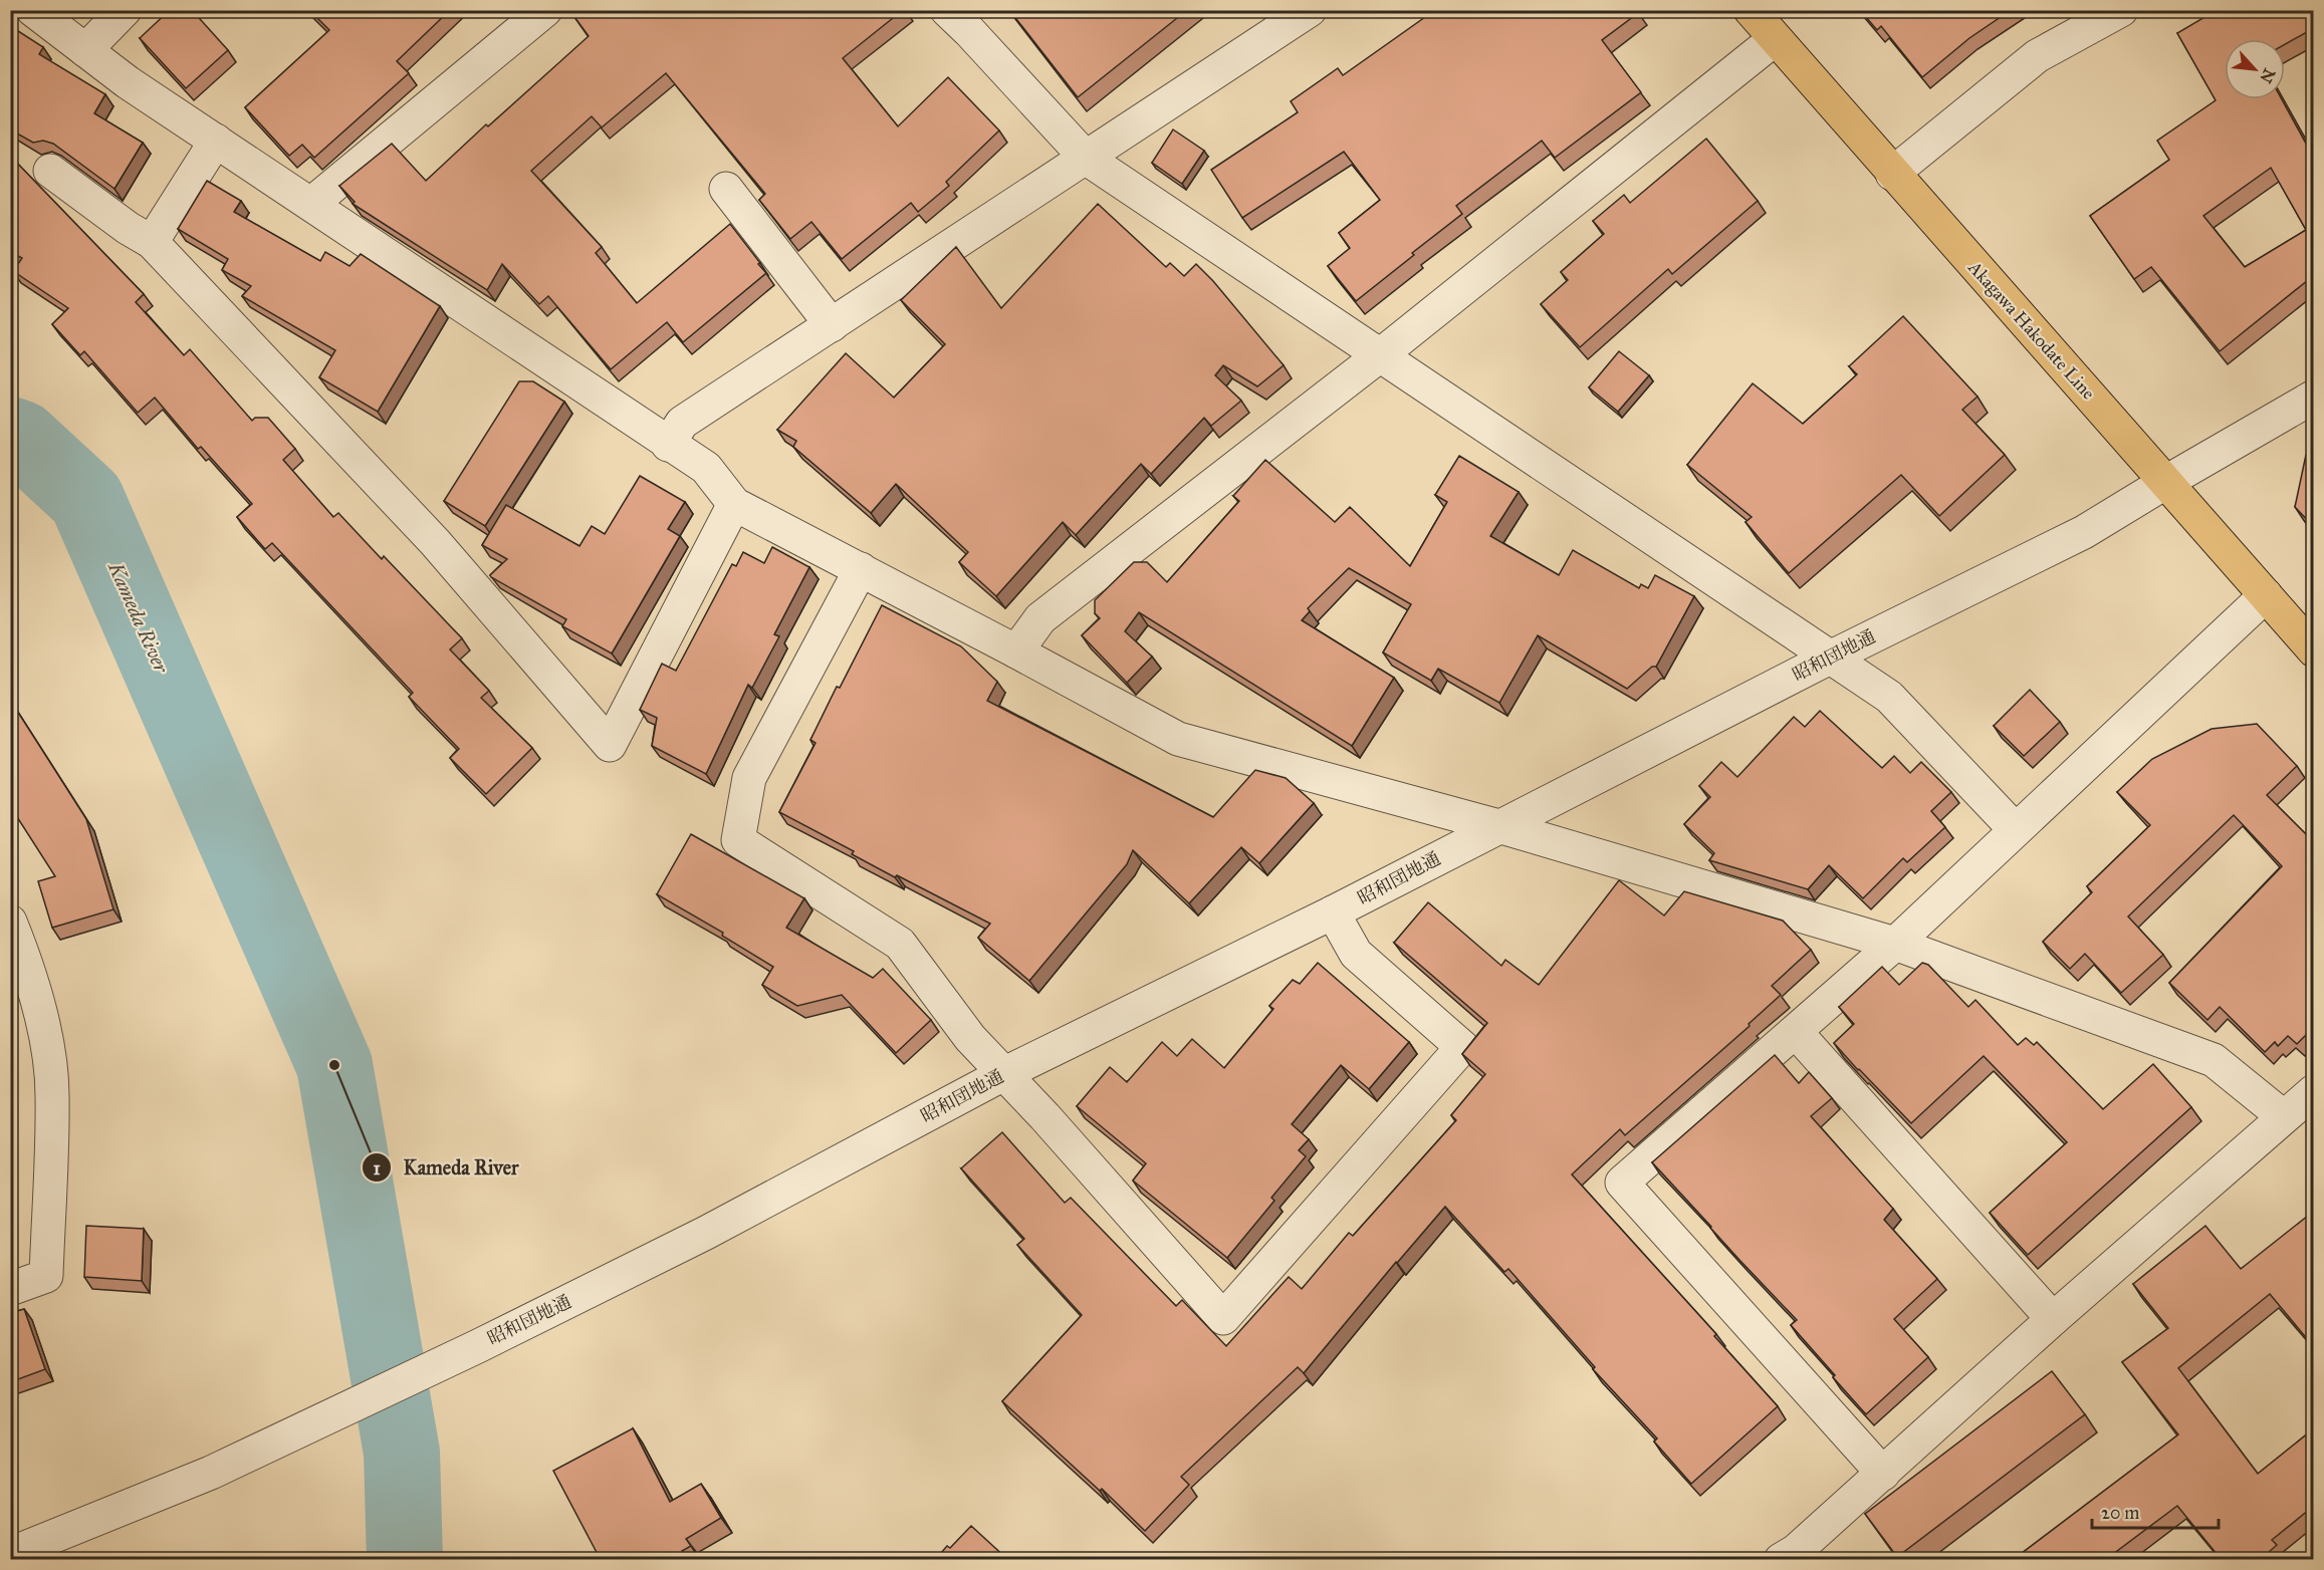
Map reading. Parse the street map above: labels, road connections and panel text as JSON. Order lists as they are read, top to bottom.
{
  "streets": {
    "main road": ["Akagawa Hakodate Line"],
    "street": ["昭和団地通"]
  },
  "crossings": [
    ["Akagawa Hakodate Line", "昭和団地通"]
  ],
  "water": ["Kameda River"],
  "places": ["Kameda River"],
  "scale_bar": "20 m",
  "north": "bottom right"
}
